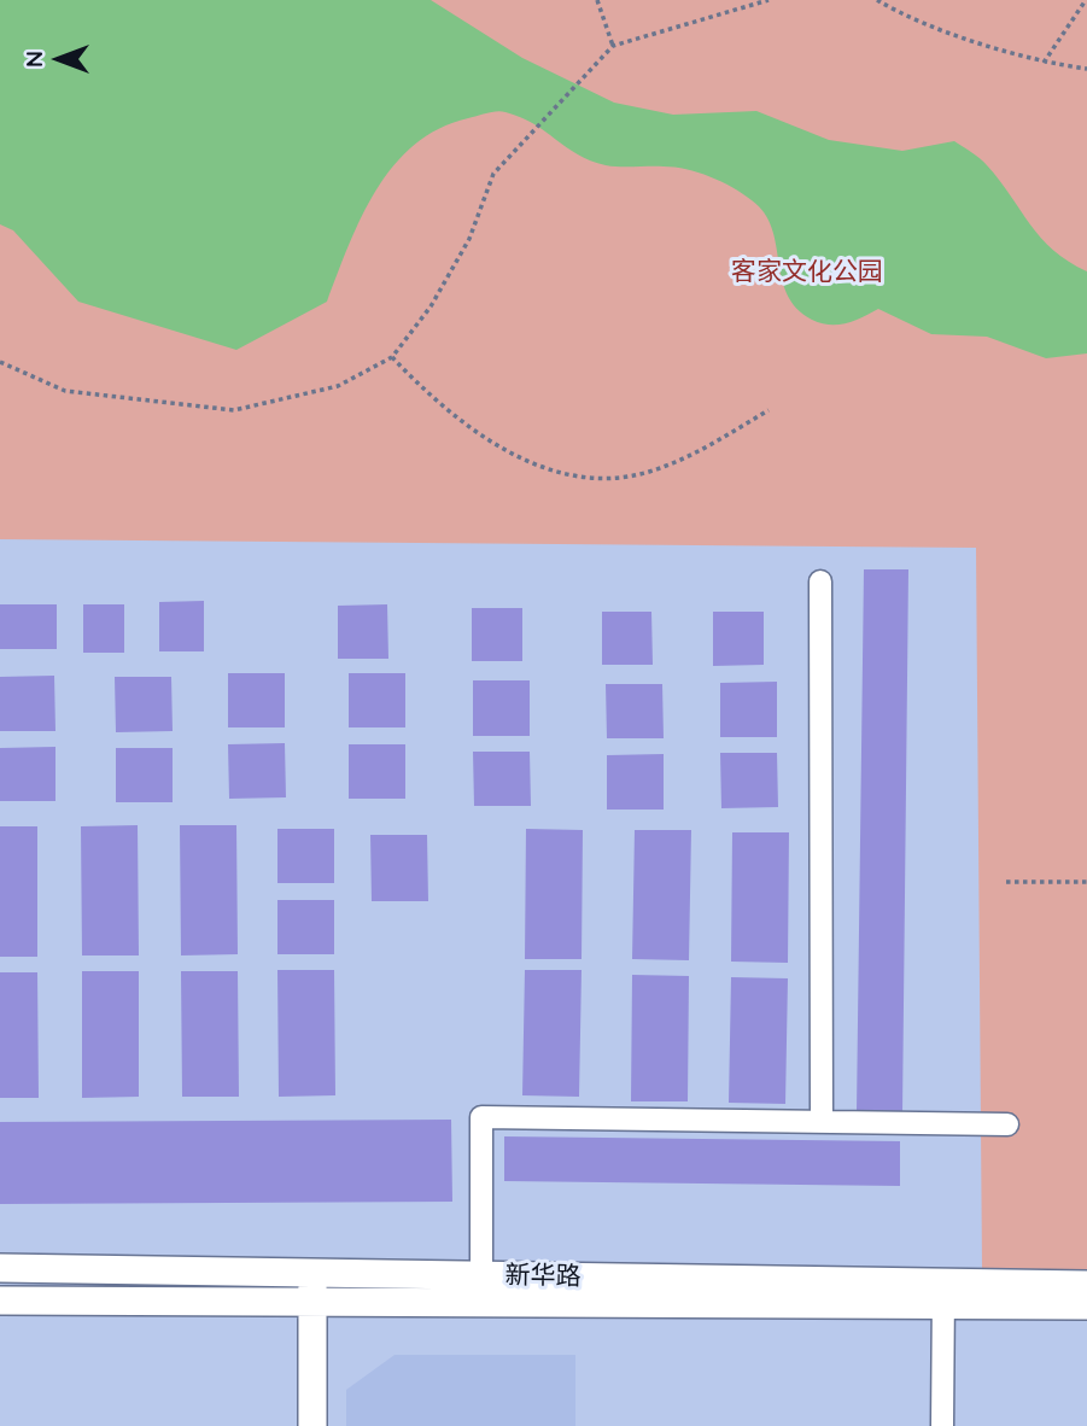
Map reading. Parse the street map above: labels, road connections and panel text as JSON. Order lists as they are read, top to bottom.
{
  "streets": {
    "street": ["新华路"]
  },
  "parks": ["客家文化公园"],
  "north": "left"
}
